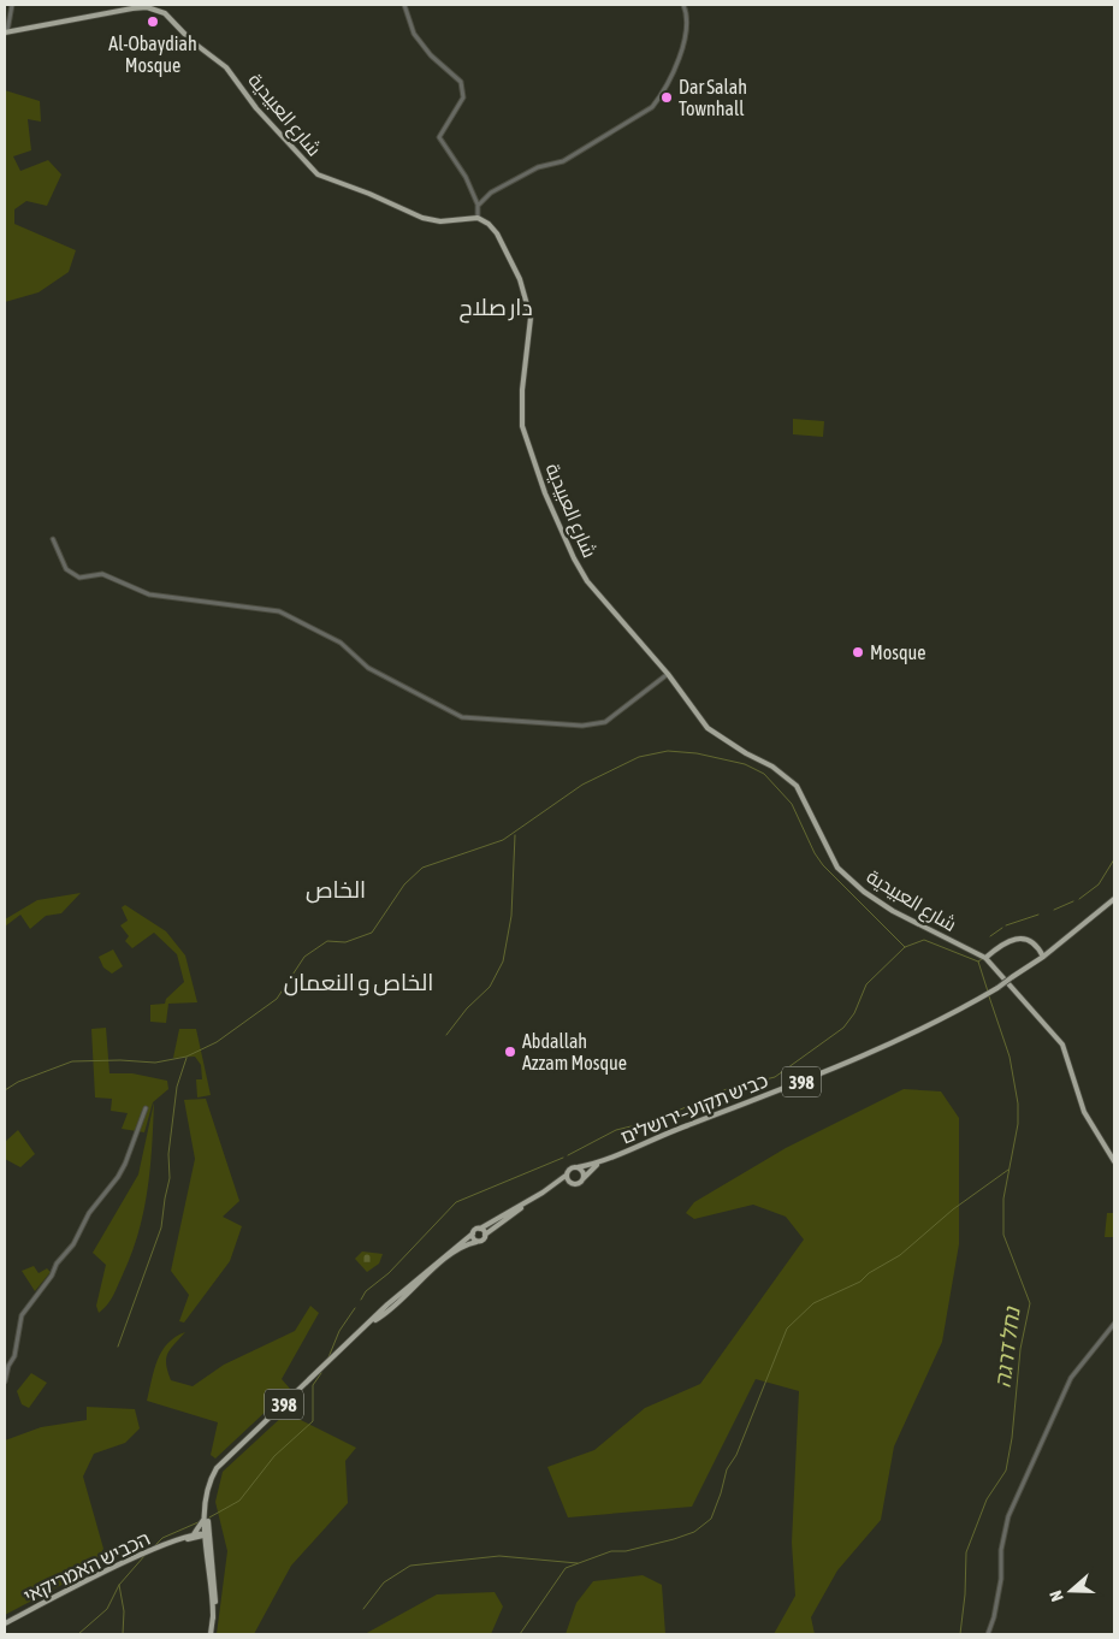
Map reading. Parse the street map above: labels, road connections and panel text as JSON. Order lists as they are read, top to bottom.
{
  "streets": {
    "main road": [
      "شارع العبيدية",
      "398",
      "כביש תקוע–ירושלים",
      "הכביש האמריקאי"
    ]
  },
  "crossings": [
    ["398", "כביש תקוע–ירושלים"]
  ],
  "districts": ["دار صلاح", "الخاص", "الخاص و النعمان"],
  "water": ["נחל דרגה"],
  "places": [
    "Al-Obaydiah Mosque",
    "Dar Salah Townhall",
    "Mosque",
    "Abdallah Azzam Mosque"
  ],
  "north": "left"
}
